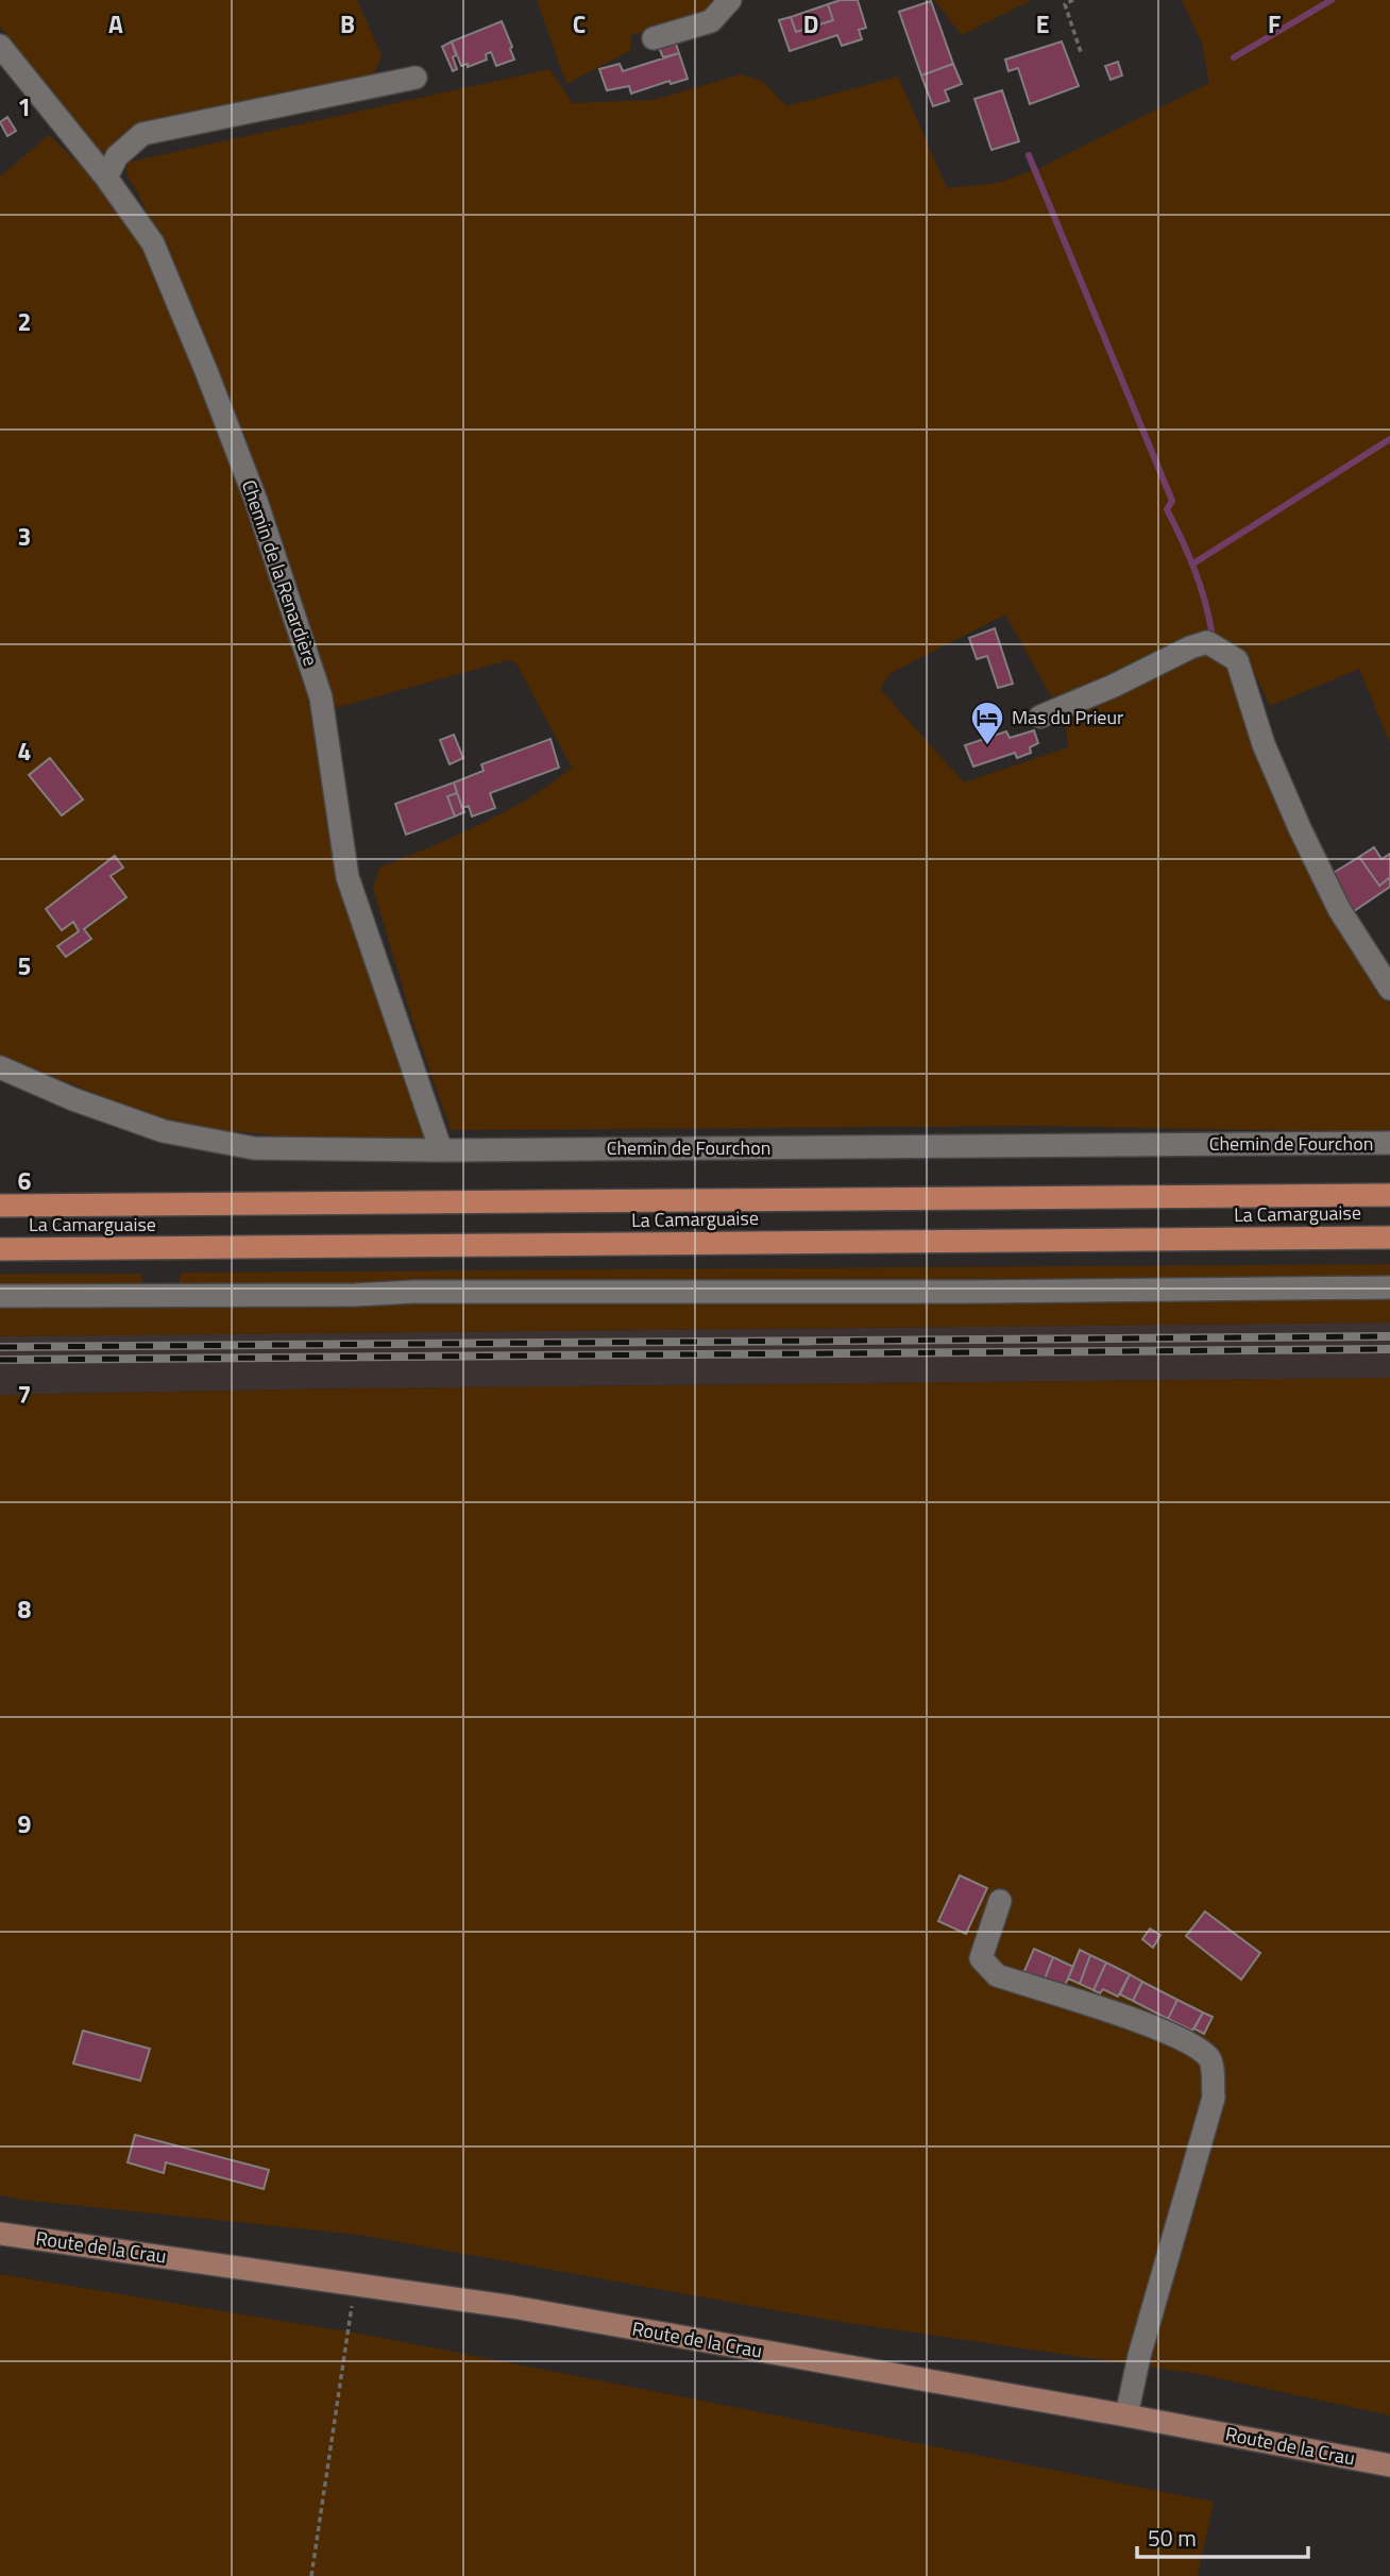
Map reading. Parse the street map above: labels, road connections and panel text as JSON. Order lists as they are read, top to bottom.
{
  "streets": {
    "highway": ["La Camarguaise"],
    "main road": ["Route de la Crau"],
    "street": ["Chemin de la Renardière", "Chemin de Fourchon"]
  },
  "crossings": [
    ["Chemin de la Renardière", "Chemin de Fourchon"]
  ],
  "places": {
    "hotel": ["Mas du Prieur"]
  },
  "scale_bar": "50 m",
  "grid": {
    "columns": [
      "A",
      "B",
      "C",
      "D",
      "E",
      "F"
    ],
    "rows": [
      "1",
      "2",
      "3",
      "4",
      "5",
      "6",
      "7",
      "8",
      "9"
    ]
  }
}
